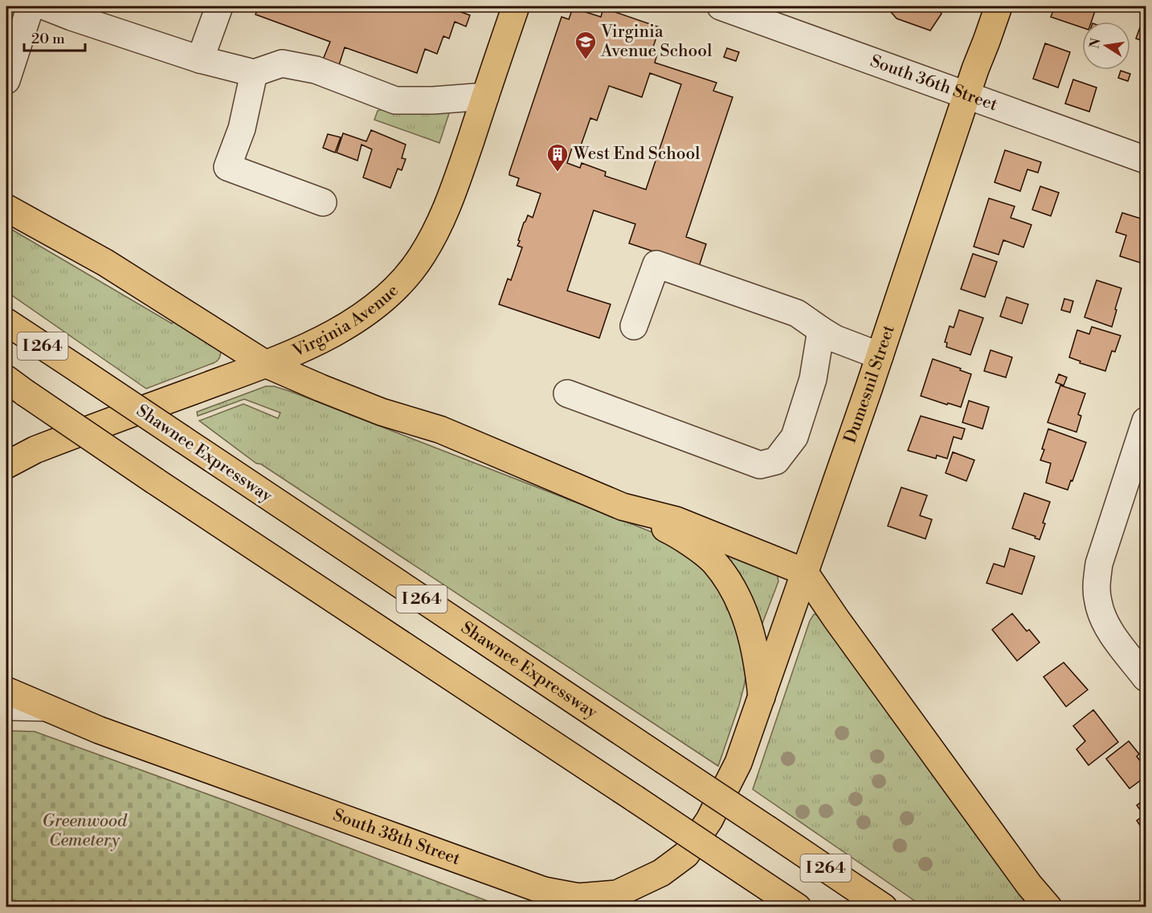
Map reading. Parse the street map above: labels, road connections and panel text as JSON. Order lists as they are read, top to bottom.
{
  "streets": {
    "main road": [
      "Virginia Avenue",
      "I 264",
      "Dumesnil Street",
      "Shawnee Expressway",
      "South 38th Street"
    ],
    "street": ["South 36th Street"]
  },
  "crossings": [
    ["South 36th Street", "Dumesnil Street"],
    ["Dumesnil Street", "South 38th Street"]
  ],
  "parks": ["Greenwood Cemetery"],
  "places": {
    "school or university": ["Virginia Avenue School"],
    "building": ["West End School"]
  },
  "scale_bar": "20 m",
  "north": "left"
}
